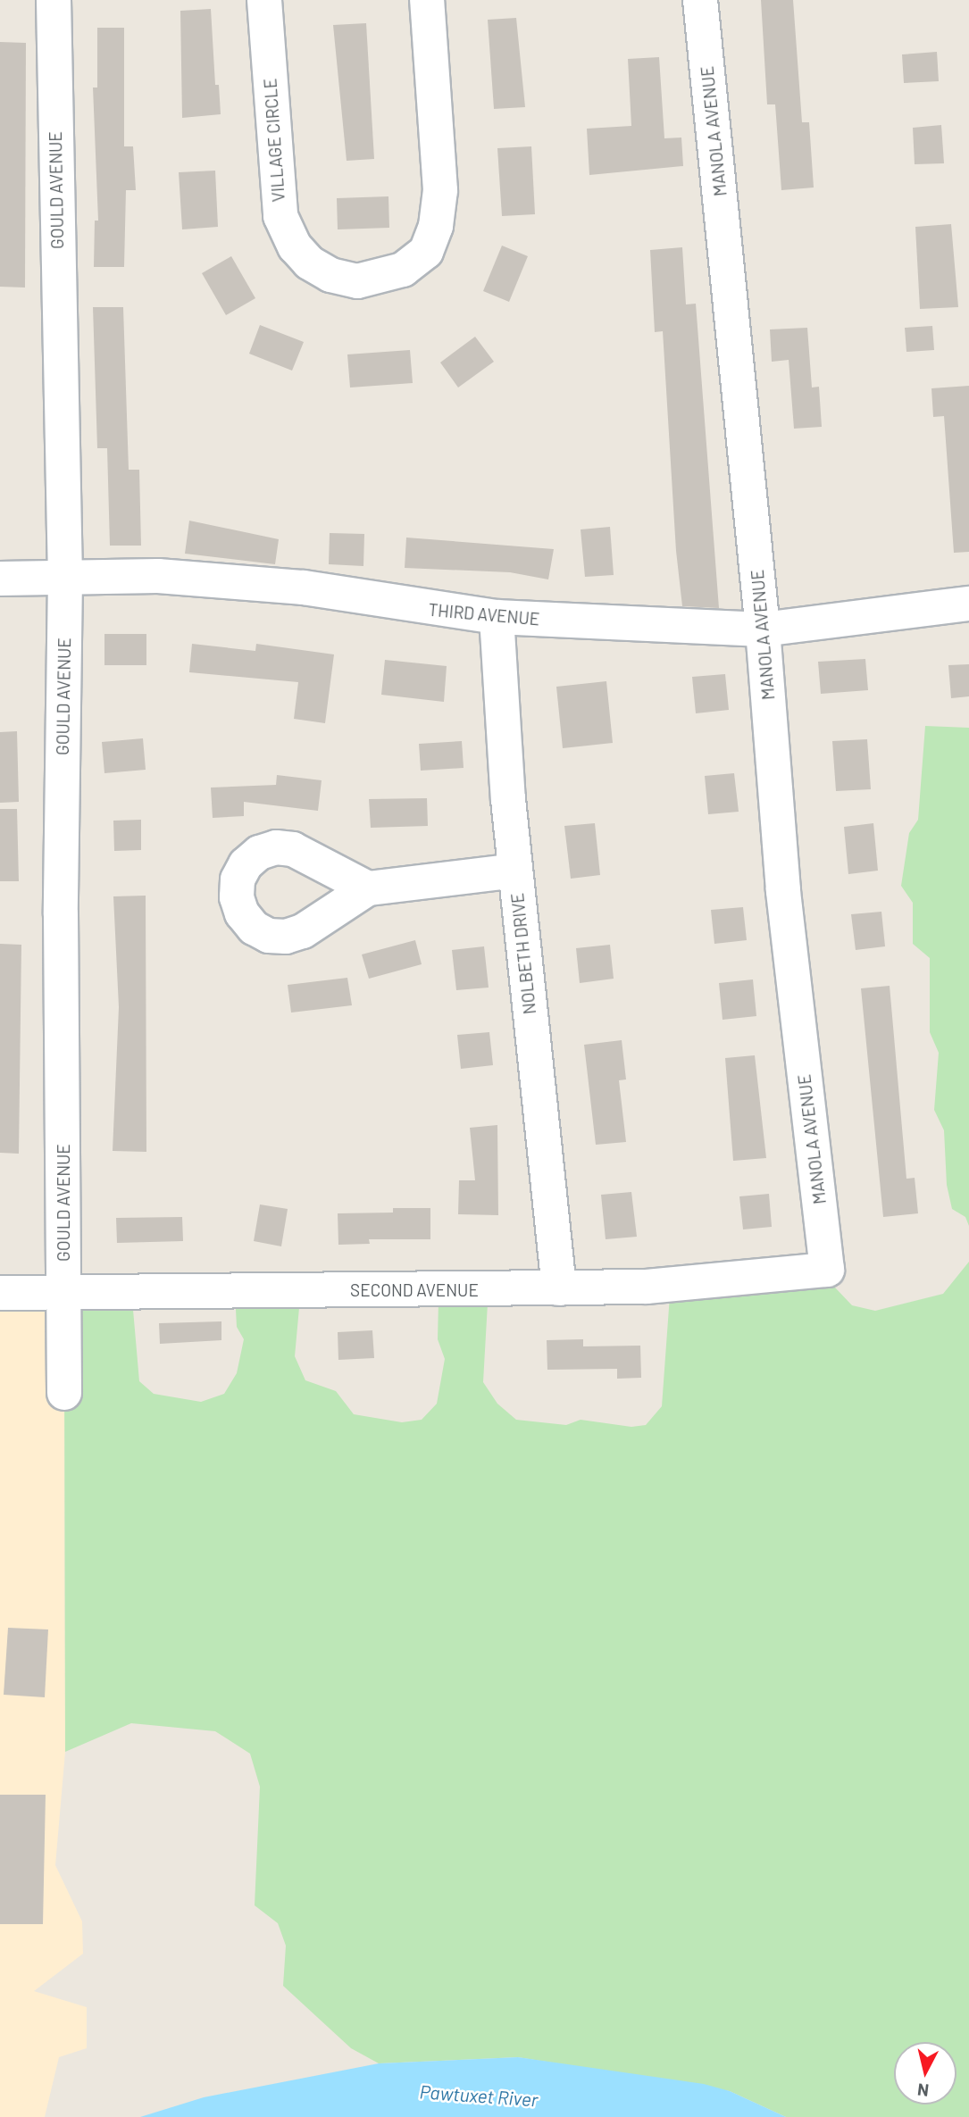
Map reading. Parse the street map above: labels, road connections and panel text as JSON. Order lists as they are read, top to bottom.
{
  "streets": {
    "street": [
      "MANOLA AVENUE",
      "VILLAGE CIRCLE",
      "GOULD AVENUE",
      "THIRD AVENUE",
      "NOLBETH DRIVE",
      "SECOND AVENUE"
    ]
  },
  "crossings": [
    ["MANOLA AVENUE", "THIRD AVENUE"],
    ["MANOLA AVENUE", "SECOND AVENUE"],
    ["GOULD AVENUE", "THIRD AVENUE"],
    ["GOULD AVENUE", "SECOND AVENUE"],
    ["THIRD AVENUE", "NOLBETH DRIVE"],
    ["NOLBETH DRIVE", "SECOND AVENUE"]
  ],
  "water": ["Pawtuxet River"],
  "north": "bottom"
}
